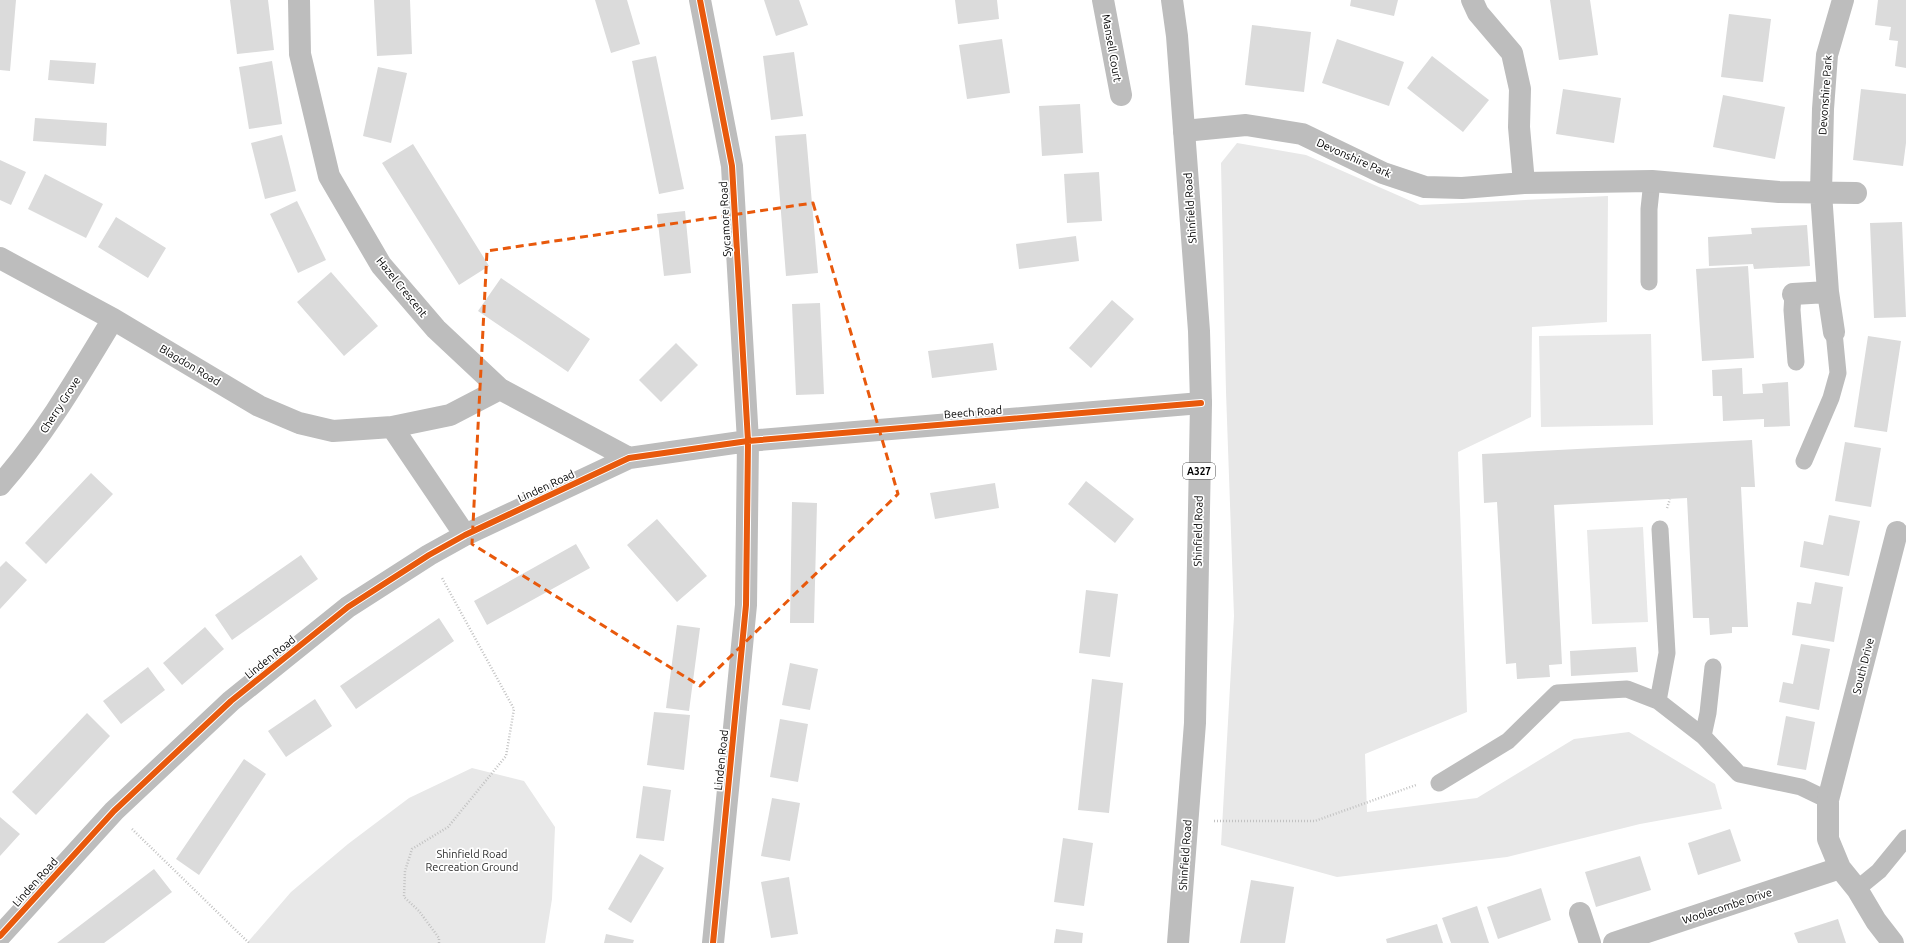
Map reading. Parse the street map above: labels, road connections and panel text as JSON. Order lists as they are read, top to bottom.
{
  "streets": {
    "street": [
      "Mansell Court",
      "Devonshire Park",
      "Shinfield Road",
      "Sycamore Road",
      "Hazel Crescent",
      "Blagdon Road",
      "Cherry Grove",
      "Beech Road",
      "A327",
      "Linden Road",
      "South Drive",
      "Woolacombe Drive"
    ]
  },
  "crossings": [
    ["Devonshire Park", "Shinfield Road"],
    ["Shinfield Road", "Beech Road"],
    ["Sycamore Road", "Beech Road"],
    ["Sycamore Road", "Linden Road"],
    ["Hazel Crescent", "Blagdon Road"],
    ["Hazel Crescent", "Linden Road"],
    ["Blagdon Road", "Cherry Grove"],
    ["Beech Road", "Linden Road"]
  ],
  "parks": ["Shinfield Road Recreation Ground"]
}
